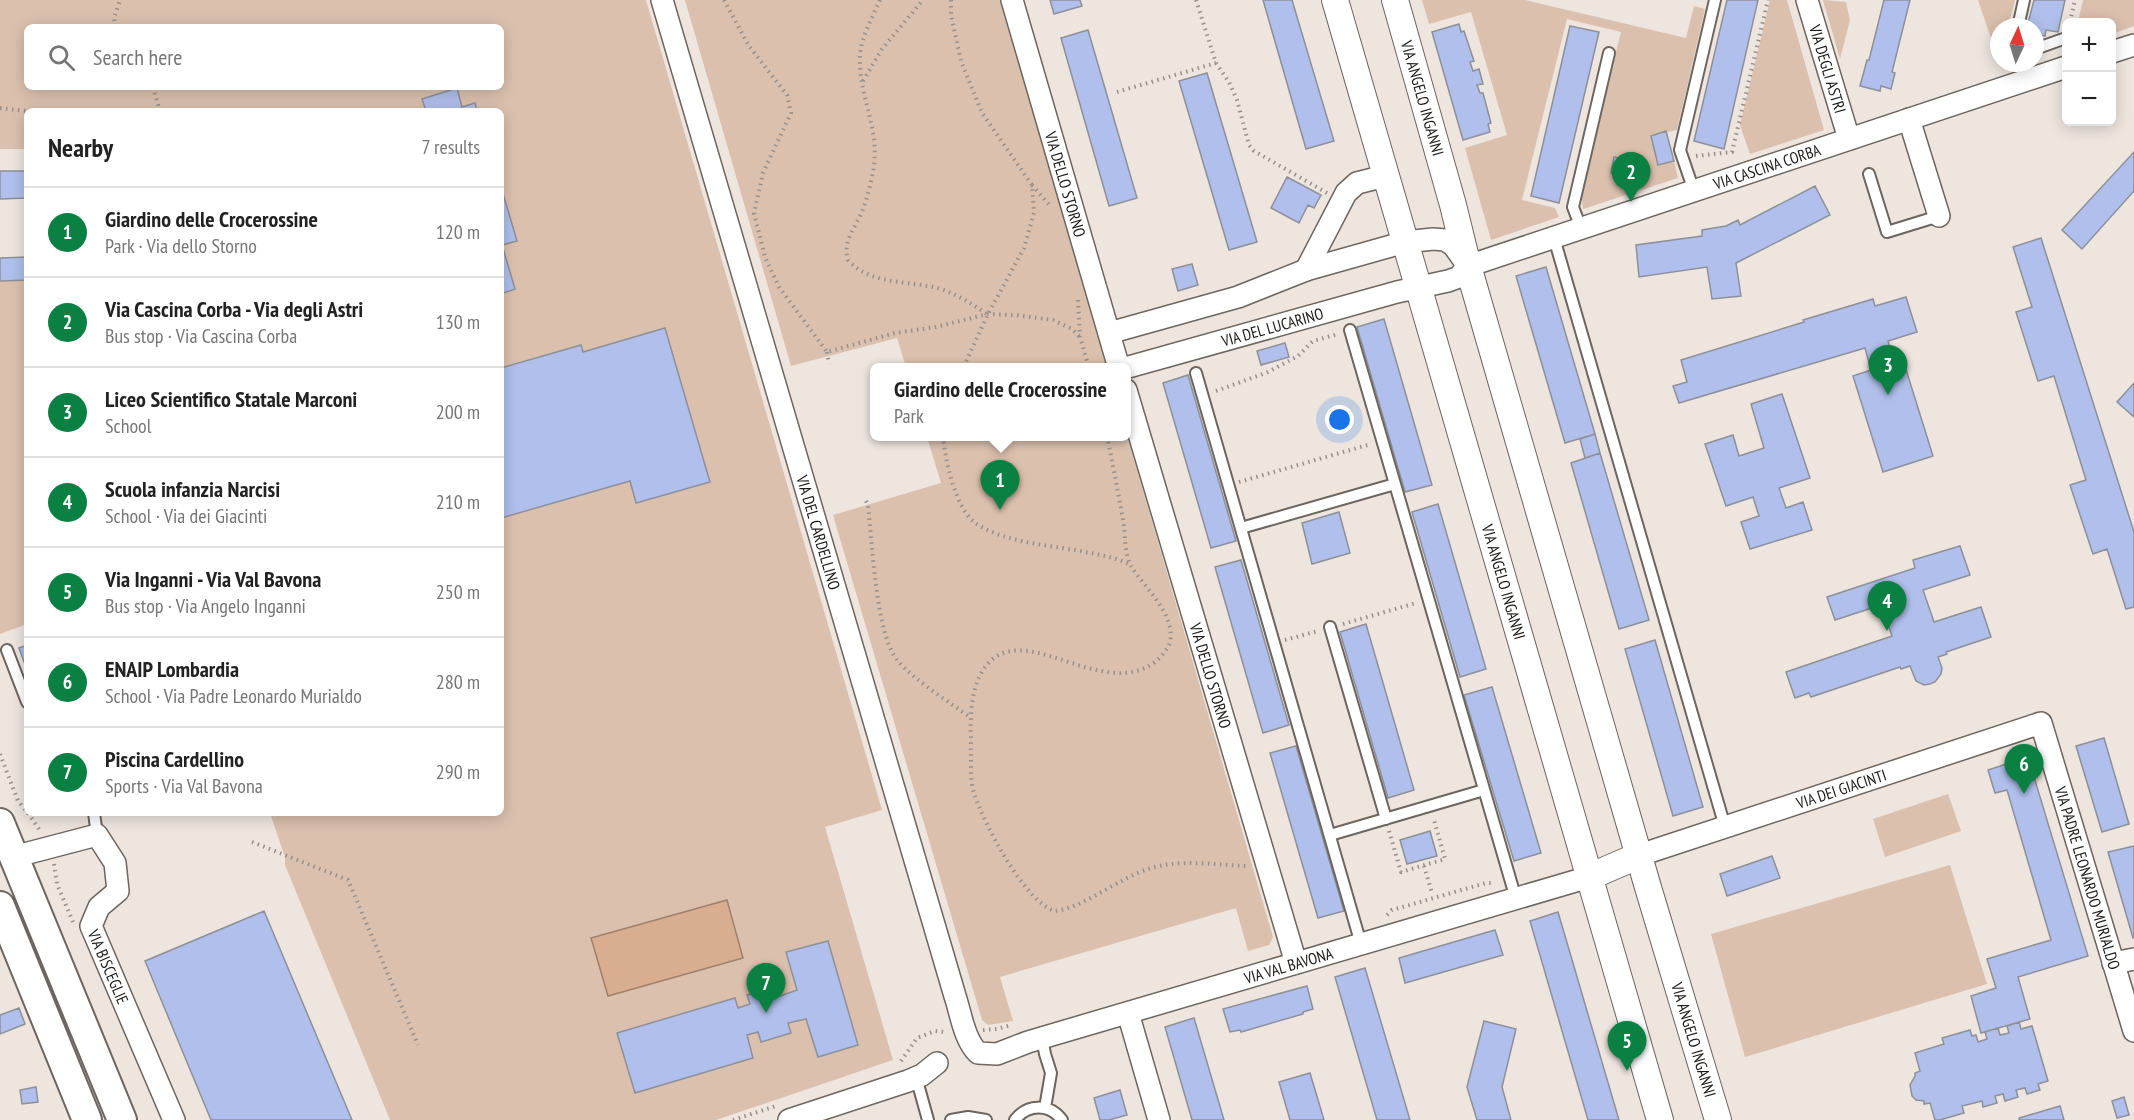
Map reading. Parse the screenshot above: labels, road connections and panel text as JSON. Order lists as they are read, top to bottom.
{
  "streets": {
    "street": [
      "VIA DEGLI ASTRI",
      "VIA ANGELO INGANNI",
      "VIA CASCINA CORBA",
      "VIA DELLO STORNO",
      "VIA DEL LUCARINO",
      "VIA DEL CARDELLINO",
      "VIA DEI GIACINTI",
      "VIA PADRE LEONARDO MURIALDO",
      "VIA VAL BAVONA",
      "VIA BISCEGLIE"
    ]
  },
  "crossings": [
    ["VIA DEGLI ASTRI", "VIA CASCINA CORBA"],
    ["VIA ANGELO INGANNI", "VIA CASCINA CORBA"],
    ["VIA ANGELO INGANNI", "VIA DEL LUCARINO"],
    ["VIA ANGELO INGANNI", "VIA DEI GIACINTI"],
    ["VIA ANGELO INGANNI", "VIA VAL BAVONA"],
    ["VIA DELLO STORNO", "VIA VAL BAVONA"],
    ["VIA DEL CARDELLINO", "VIA VAL BAVONA"],
    ["VIA DEI GIACINTI", "VIA PADRE LEONARDO MURIALDO"]
  ],
  "north": "top",
  "page": {
    "map_buttons": ["+", "−"],
    "search": "Search here",
    "heading": ["Nearby", "7 results"],
    "pins": [
      "2",
      "3",
      "1",
      "4",
      "6",
      "7",
      "5"
    ],
    "list": [
      {
        "mark": "1",
        "name": "Giardino delle Crocerossine",
        "note": "Park · Via dello Storno",
        "value": "120 m"
      },
      {
        "mark": "2",
        "name": "Via Cascina Corba - Via degli Astri",
        "note": "Bus stop · Via Cascina Corba",
        "value": "130 m"
      },
      {
        "mark": "3",
        "name": "Liceo Scientifico Statale Marconi",
        "note": "School",
        "value": "200 m"
      },
      {
        "mark": "4",
        "name": "Scuola infanzia Narcisi",
        "note": "School · Via dei Giacinti",
        "value": "210 m"
      },
      {
        "mark": "5",
        "name": "Via Inganni - Via Val Bavona",
        "note": "Bus stop · Via Angelo Inganni",
        "value": "250 m"
      },
      {
        "mark": "6",
        "name": "ENAIP Lombardia",
        "note": "School · Via Padre Leonardo Murialdo",
        "value": "280 m"
      },
      {
        "mark": "7",
        "name": "Piscina Cardellino",
        "note": "Sports · Via Val Bavona",
        "value": "290 m"
      }
    ],
    "popup": ["Giardino delle Crocerossine", "Park"]
  }
}
